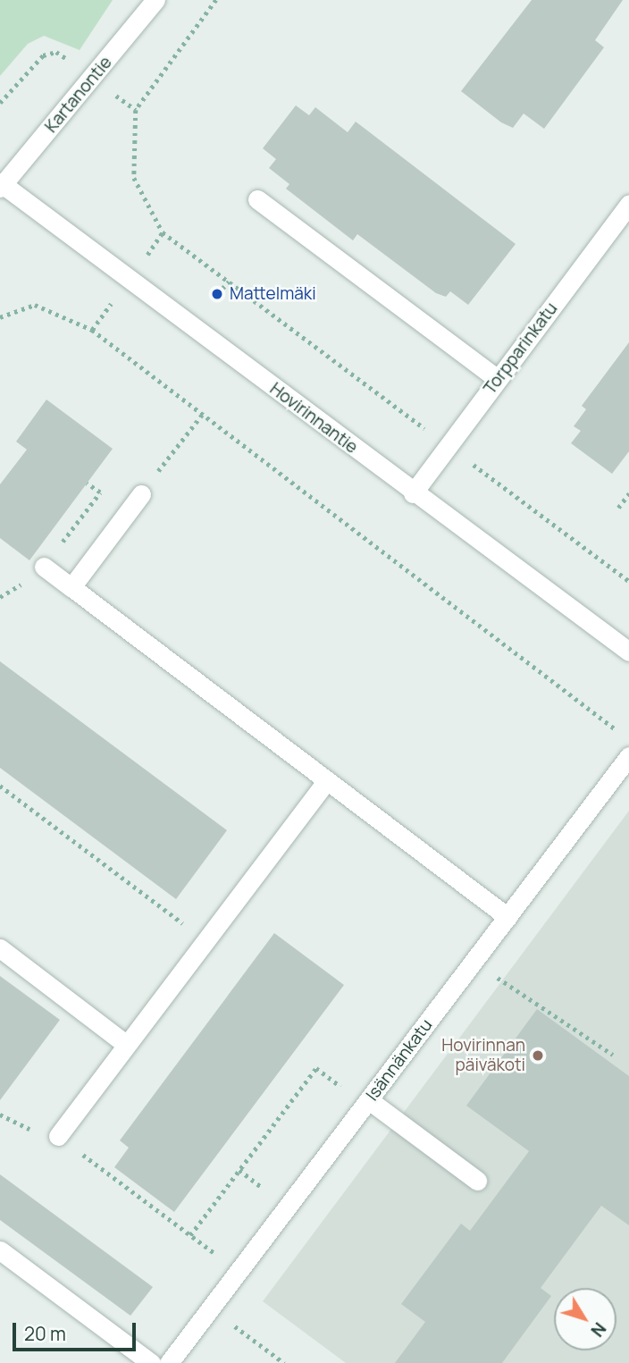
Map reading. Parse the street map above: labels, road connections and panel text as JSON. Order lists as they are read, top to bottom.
{
  "streets": {
    "street": [
      "Kartanontie",
      "Torpparinkatu",
      "Hovirinnantie",
      "Isännänkatu"
    ]
  },
  "crossings": [
    ["Kartanontie", "Hovirinnantie"],
    ["Torpparinkatu", "Hovirinnantie"]
  ],
  "places": ["Mattelmäki", "Hovirinnan päiväkoti"],
  "scale_bar": "20 m",
  "north": "bottom right"
}
